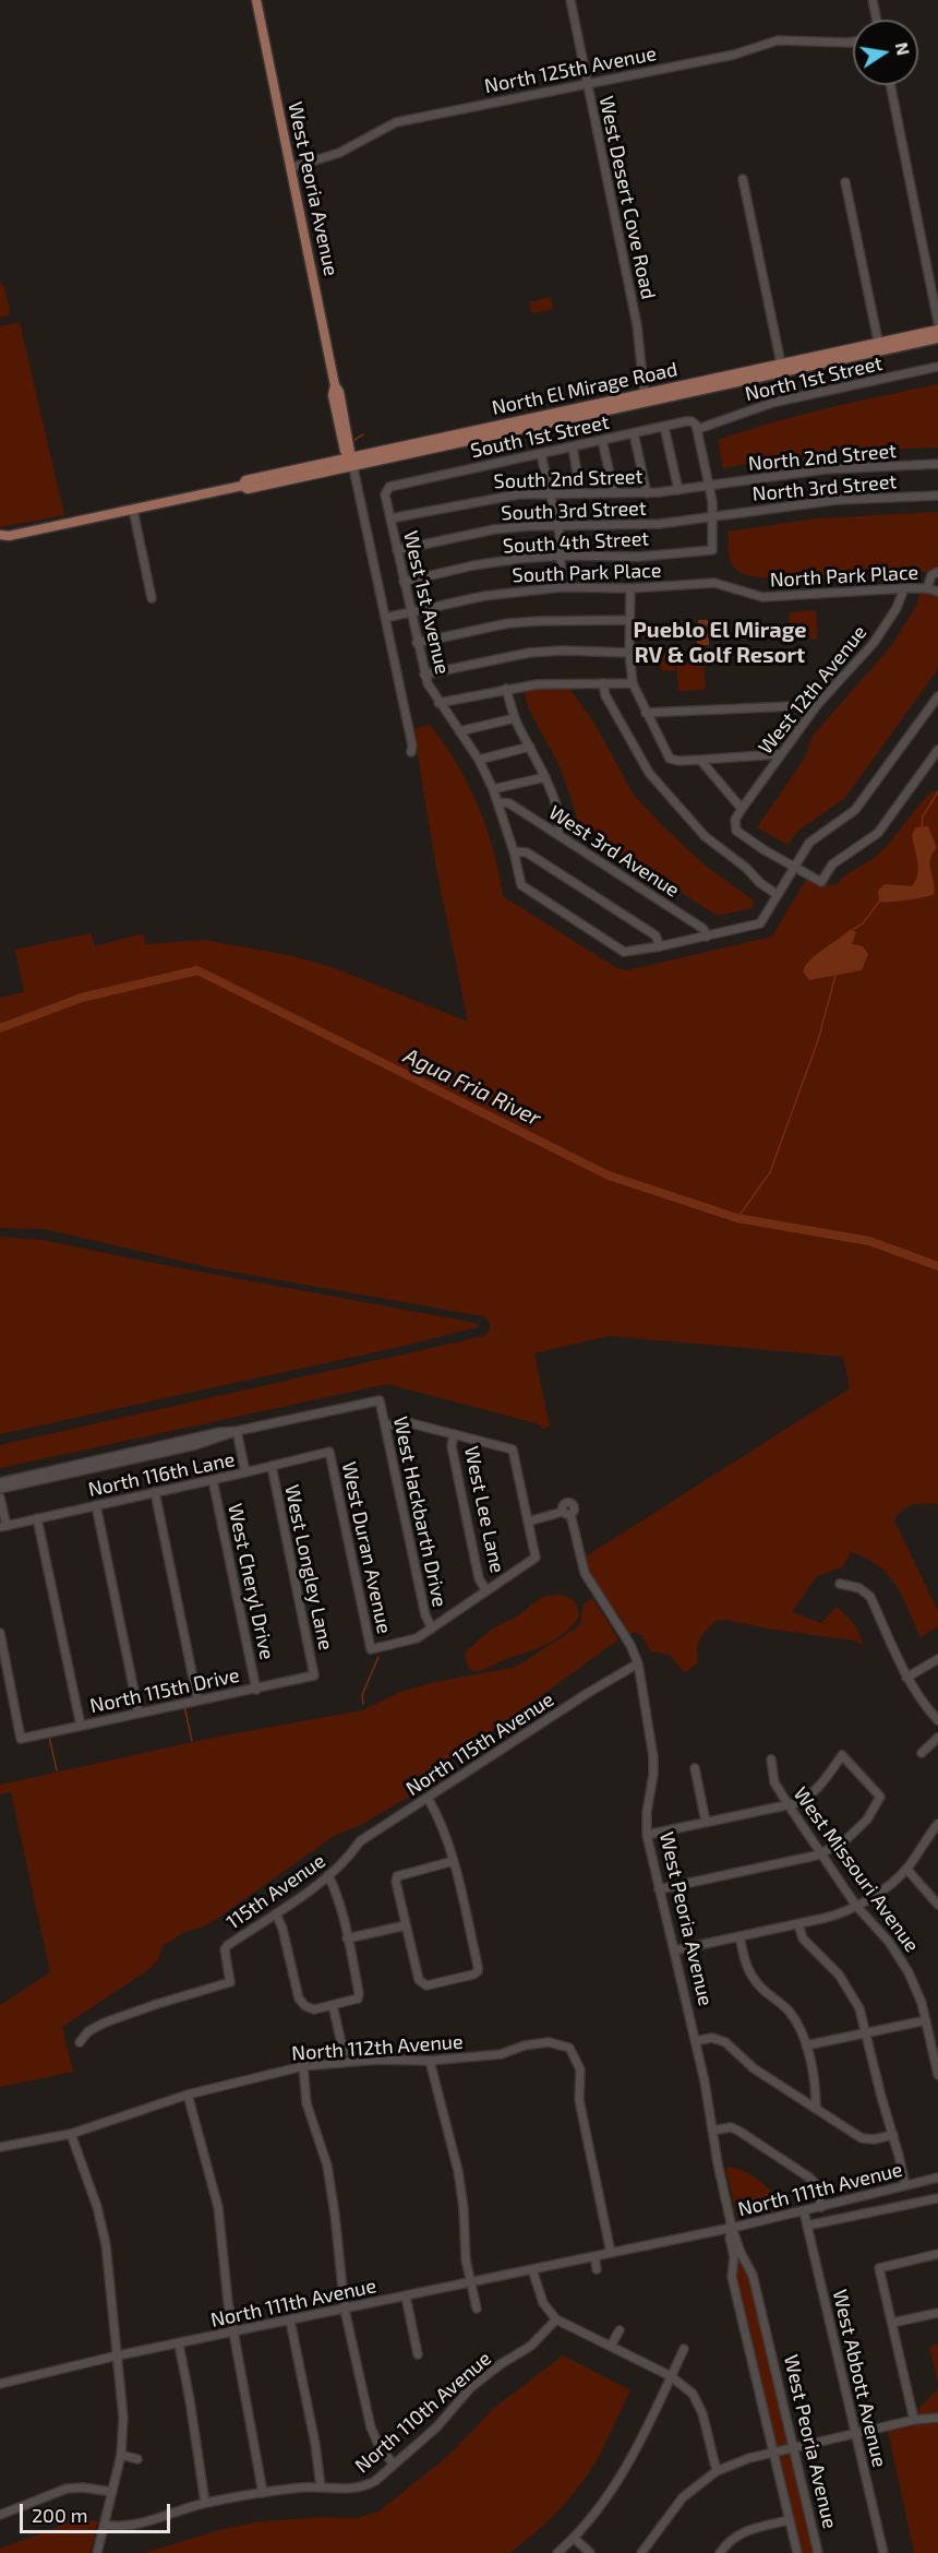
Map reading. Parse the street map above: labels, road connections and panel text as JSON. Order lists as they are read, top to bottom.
{
  "streets": {
    "main road": ["West Peoria Avenue", "North El Mirage Road"],
    "street": [
      "North 125th Avenue",
      "West Desert Cove Road",
      "North 1st Street",
      "South 1st Street",
      "North 2nd Street",
      "South 2nd Street",
      "North 3rd Street",
      "South 3rd Street",
      "South 4th Street",
      "South Park Place",
      "North Park Place",
      "West 1st Avenue",
      "West 12th Avenue",
      "West 3rd Avenue",
      "North 116th Lane",
      "West Lee Lane",
      "West Hackbarth Drive",
      "West Duran Avenue",
      "West Longley Lane",
      "West Cheryl Drive",
      "North 115th Drive",
      "North 115th Avenue",
      "West Missouri Avenue",
      "115th Avenue",
      "North 112th Avenue",
      "North 111th Avenue",
      "West Abbott Avenue",
      "North 110th Avenue"
    ]
  },
  "crossings": [
    ["North 125th Avenue", "West Peoria Avenue"],
    ["North 125th Avenue", "West Desert Cove Road"],
    ["West Peoria Avenue", "North El Mirage Road"],
    ["West Peoria Avenue", "South Park Place"],
    ["West Peoria Avenue", "North 115th Avenue"],
    ["West Peoria Avenue", "North 111th Avenue"],
    ["West Desert Cove Road", "North El Mirage Road"],
    ["North 1st Street", "South 1st Street"],
    ["South 1st Street", "West 1st Avenue"],
    ["North 2nd Street", "South 2nd Street"],
    ["South 2nd Street", "West 1st Avenue"],
    ["North 3rd Street", "South 3rd Street"],
    ["North 3rd Street", "South 4th Street"],
    ["South 3rd Street", "South 4th Street"],
    ["South 3rd Street", "West 1st Avenue"],
    ["South 4th Street", "West 1st Avenue"],
    ["South Park Place", "North Park Place"],
    ["South Park Place", "West 1st Avenue"],
    ["North Park Place", "West 12th Avenue"],
    ["West 1st Avenue", "West 3rd Avenue"],
    ["North 116th Lane", "West Duran Avenue"],
    ["North 116th Lane", "West Longley Lane"],
    ["North 116th Lane", "West Cheryl Drive"],
    ["West Hackbarth Drive", "West Duran Avenue"],
    ["West Hackbarth Drive", "West Cheryl Drive"],
    ["West Longley Lane", "North 115th Drive"],
    ["West Cheryl Drive", "North 115th Drive"],
    ["North 115th Avenue", "115th Avenue"],
    ["North 112th Avenue", "North 111th Avenue"],
    ["North 111th Avenue", "West Abbott Avenue"]
  ],
  "districts": ["Pueblo El Mirage RV & Golf Resort"],
  "water": ["Agua Fria River"],
  "scale_bar": "200 m",
  "north": "right"
}
